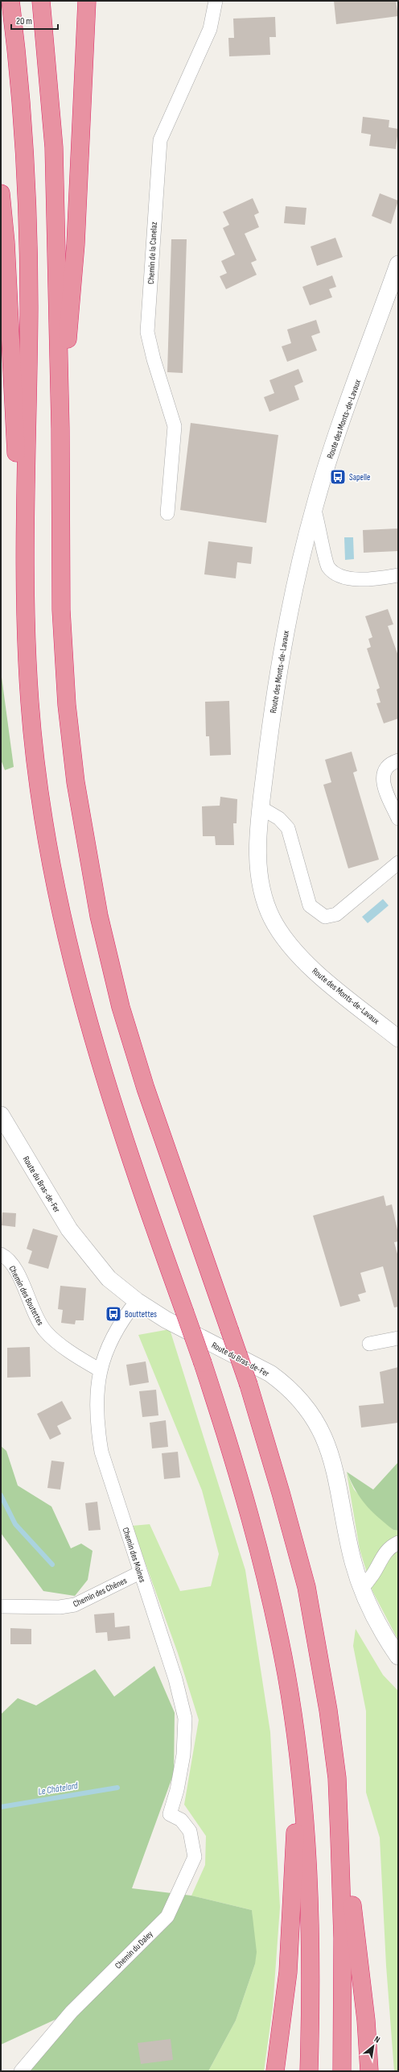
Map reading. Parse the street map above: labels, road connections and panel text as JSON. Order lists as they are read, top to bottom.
{
  "streets": {
    "street": [
      "Chemin de la Canelaz",
      "Route des Monts-de-Lavaux",
      "Route du Bras-de-Fer",
      "Chemin des Boutettes",
      "Chemin des Moines",
      "Chemin des Chênes",
      "Chemin du Daley"
    ]
  },
  "crossings": [
    ["Route du Bras-de-Fer", "Chemin des Moines"],
    ["Chemin des Boutettes", "Chemin des Moines"],
    ["Chemin des Moines", "Chemin des Chênes"],
    ["Chemin des Moines", "Chemin du Daley"]
  ],
  "water": ["Le Châtelard"],
  "places": {
    "bus stop": ["Sapelle", "Bouttettes"]
  },
  "scale_bar": "20 m",
  "north": "top right"
}
